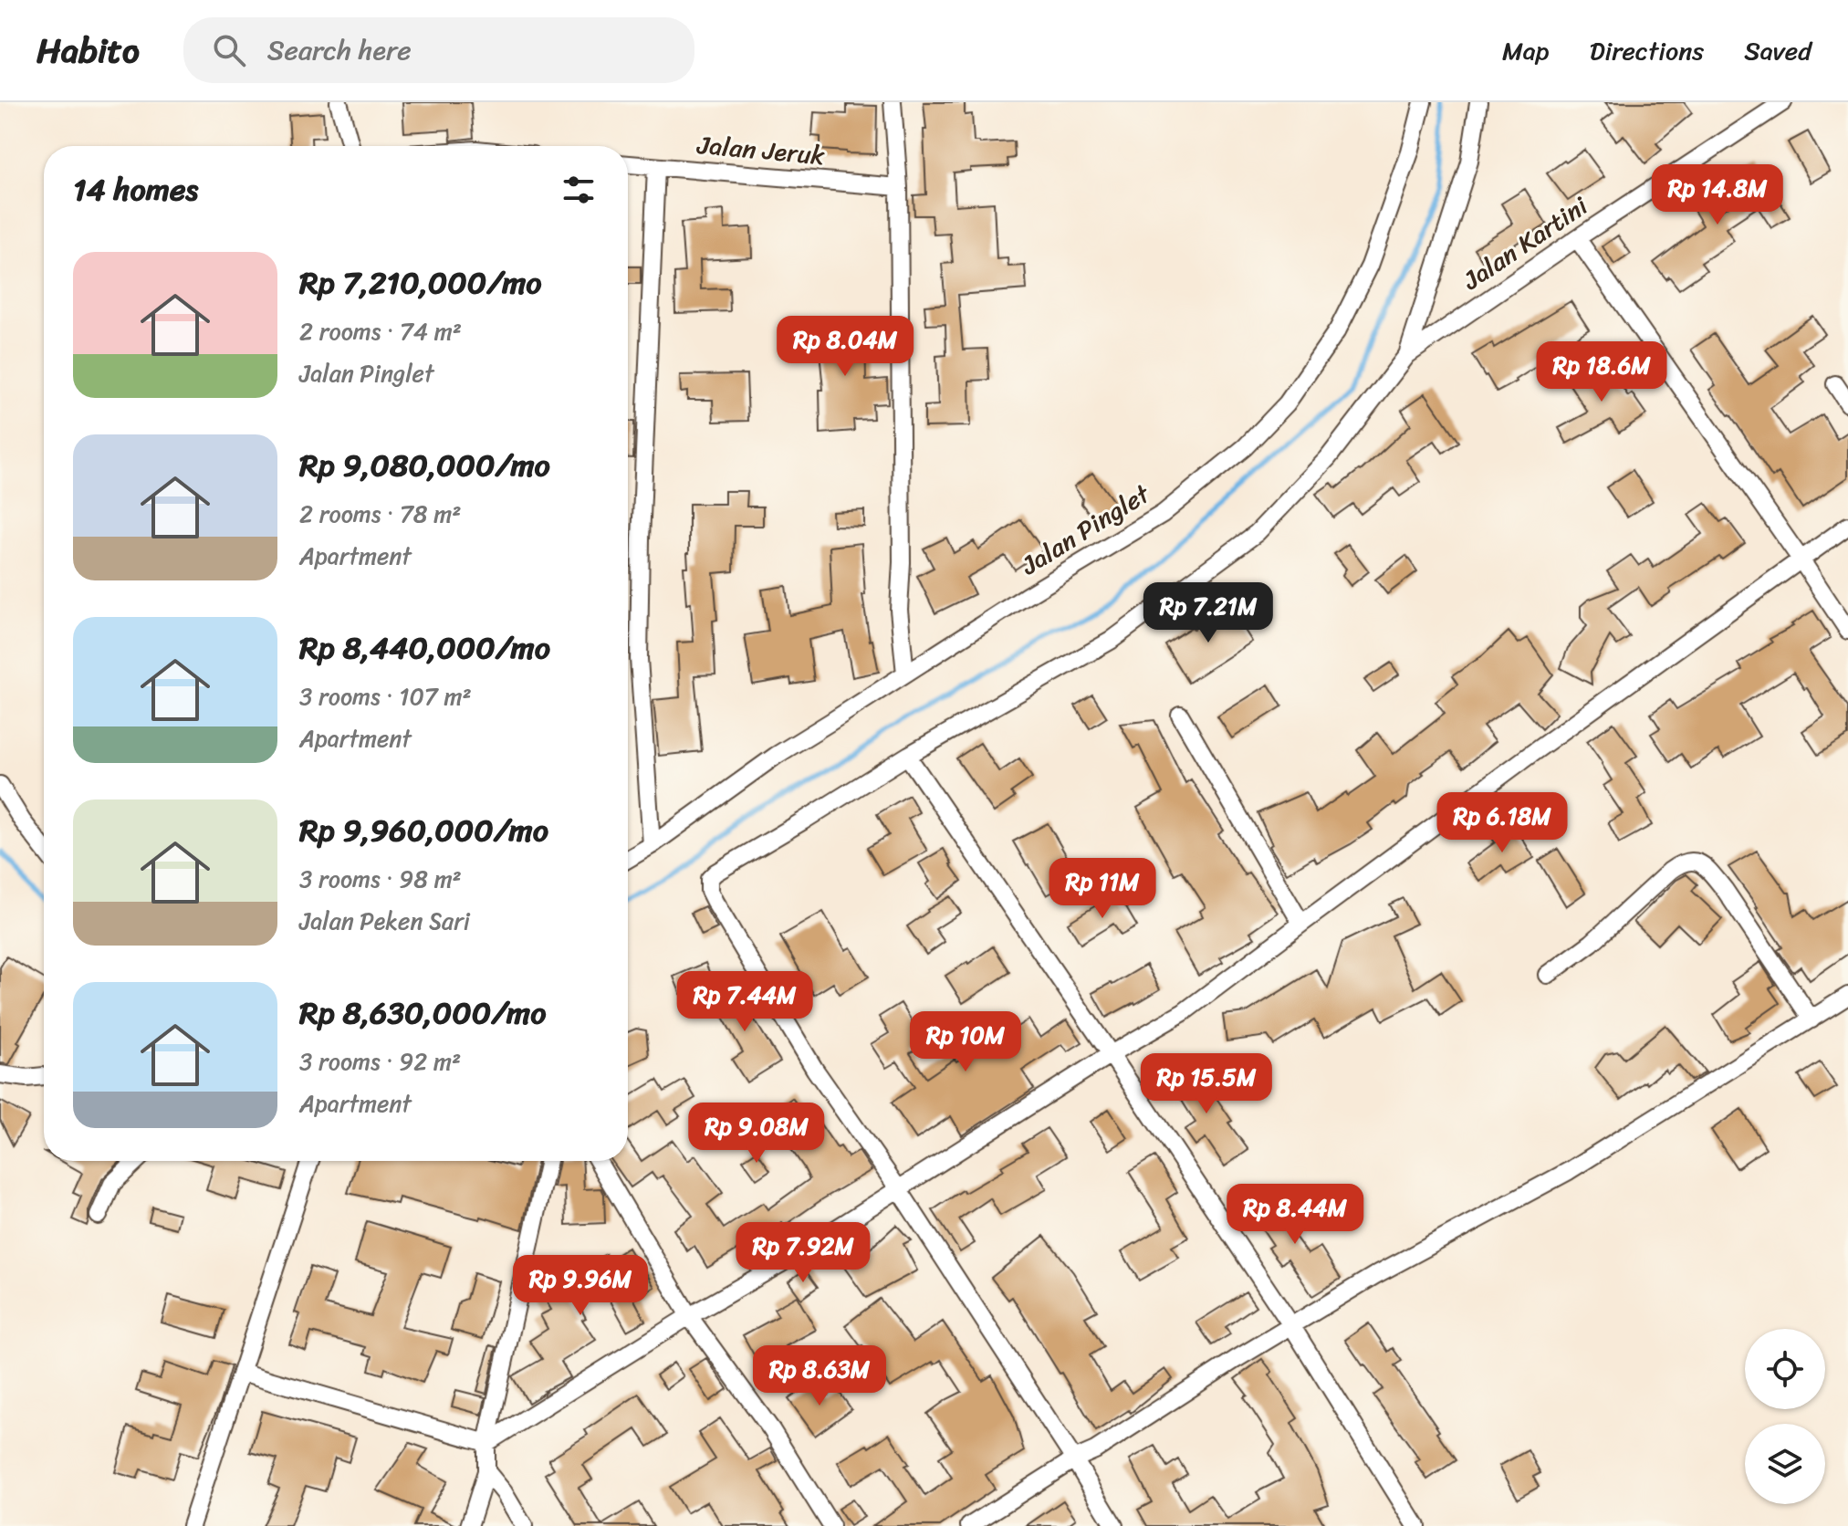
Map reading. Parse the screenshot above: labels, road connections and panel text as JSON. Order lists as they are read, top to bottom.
{
  "streets": {
    "street": ["Jalan Jeruk", "Jalan Kartini", "Jalan Pinglet"]
  },
  "page": {
    "header": "Habito",
    "search": "Search here",
    "nav": ["Map", "Directions", "Saved"],
    "heading": "14 homes",
    "price": [
      "Rp 14.8M",
      "Rp 8.04M",
      "Rp 18.6M",
      "Rp 7.21M",
      "Rp 6.18M",
      "Rp 11M",
      "Rp 7.44M",
      "Rp 10M",
      "Rp 15.5M",
      "Rp 9.08M",
      "Rp 8.44M",
      "Rp 7.92M",
      "Rp 9.96M",
      "Rp 8.63M"
    ],
    "list": [
      {
        "name": "Rp 7,210,000/mo",
        "note": "2 rooms · 74 m² · Jalan Pinglet"
      },
      {
        "name": "Rp 9,080,000/mo",
        "note": "2 rooms · 78 m² · Apartment"
      },
      {
        "name": "Rp 8,440,000/mo",
        "note": "3 rooms · 107 m² · Apartment"
      },
      {
        "name": "Rp 9,960,000/mo",
        "note": "3 rooms · 98 m² · Jalan Peken Sari"
      },
      {
        "name": "Rp 8,630,000/mo",
        "note": "3 rooms · 92 m² · Apartment"
      }
    ]
  }
}
